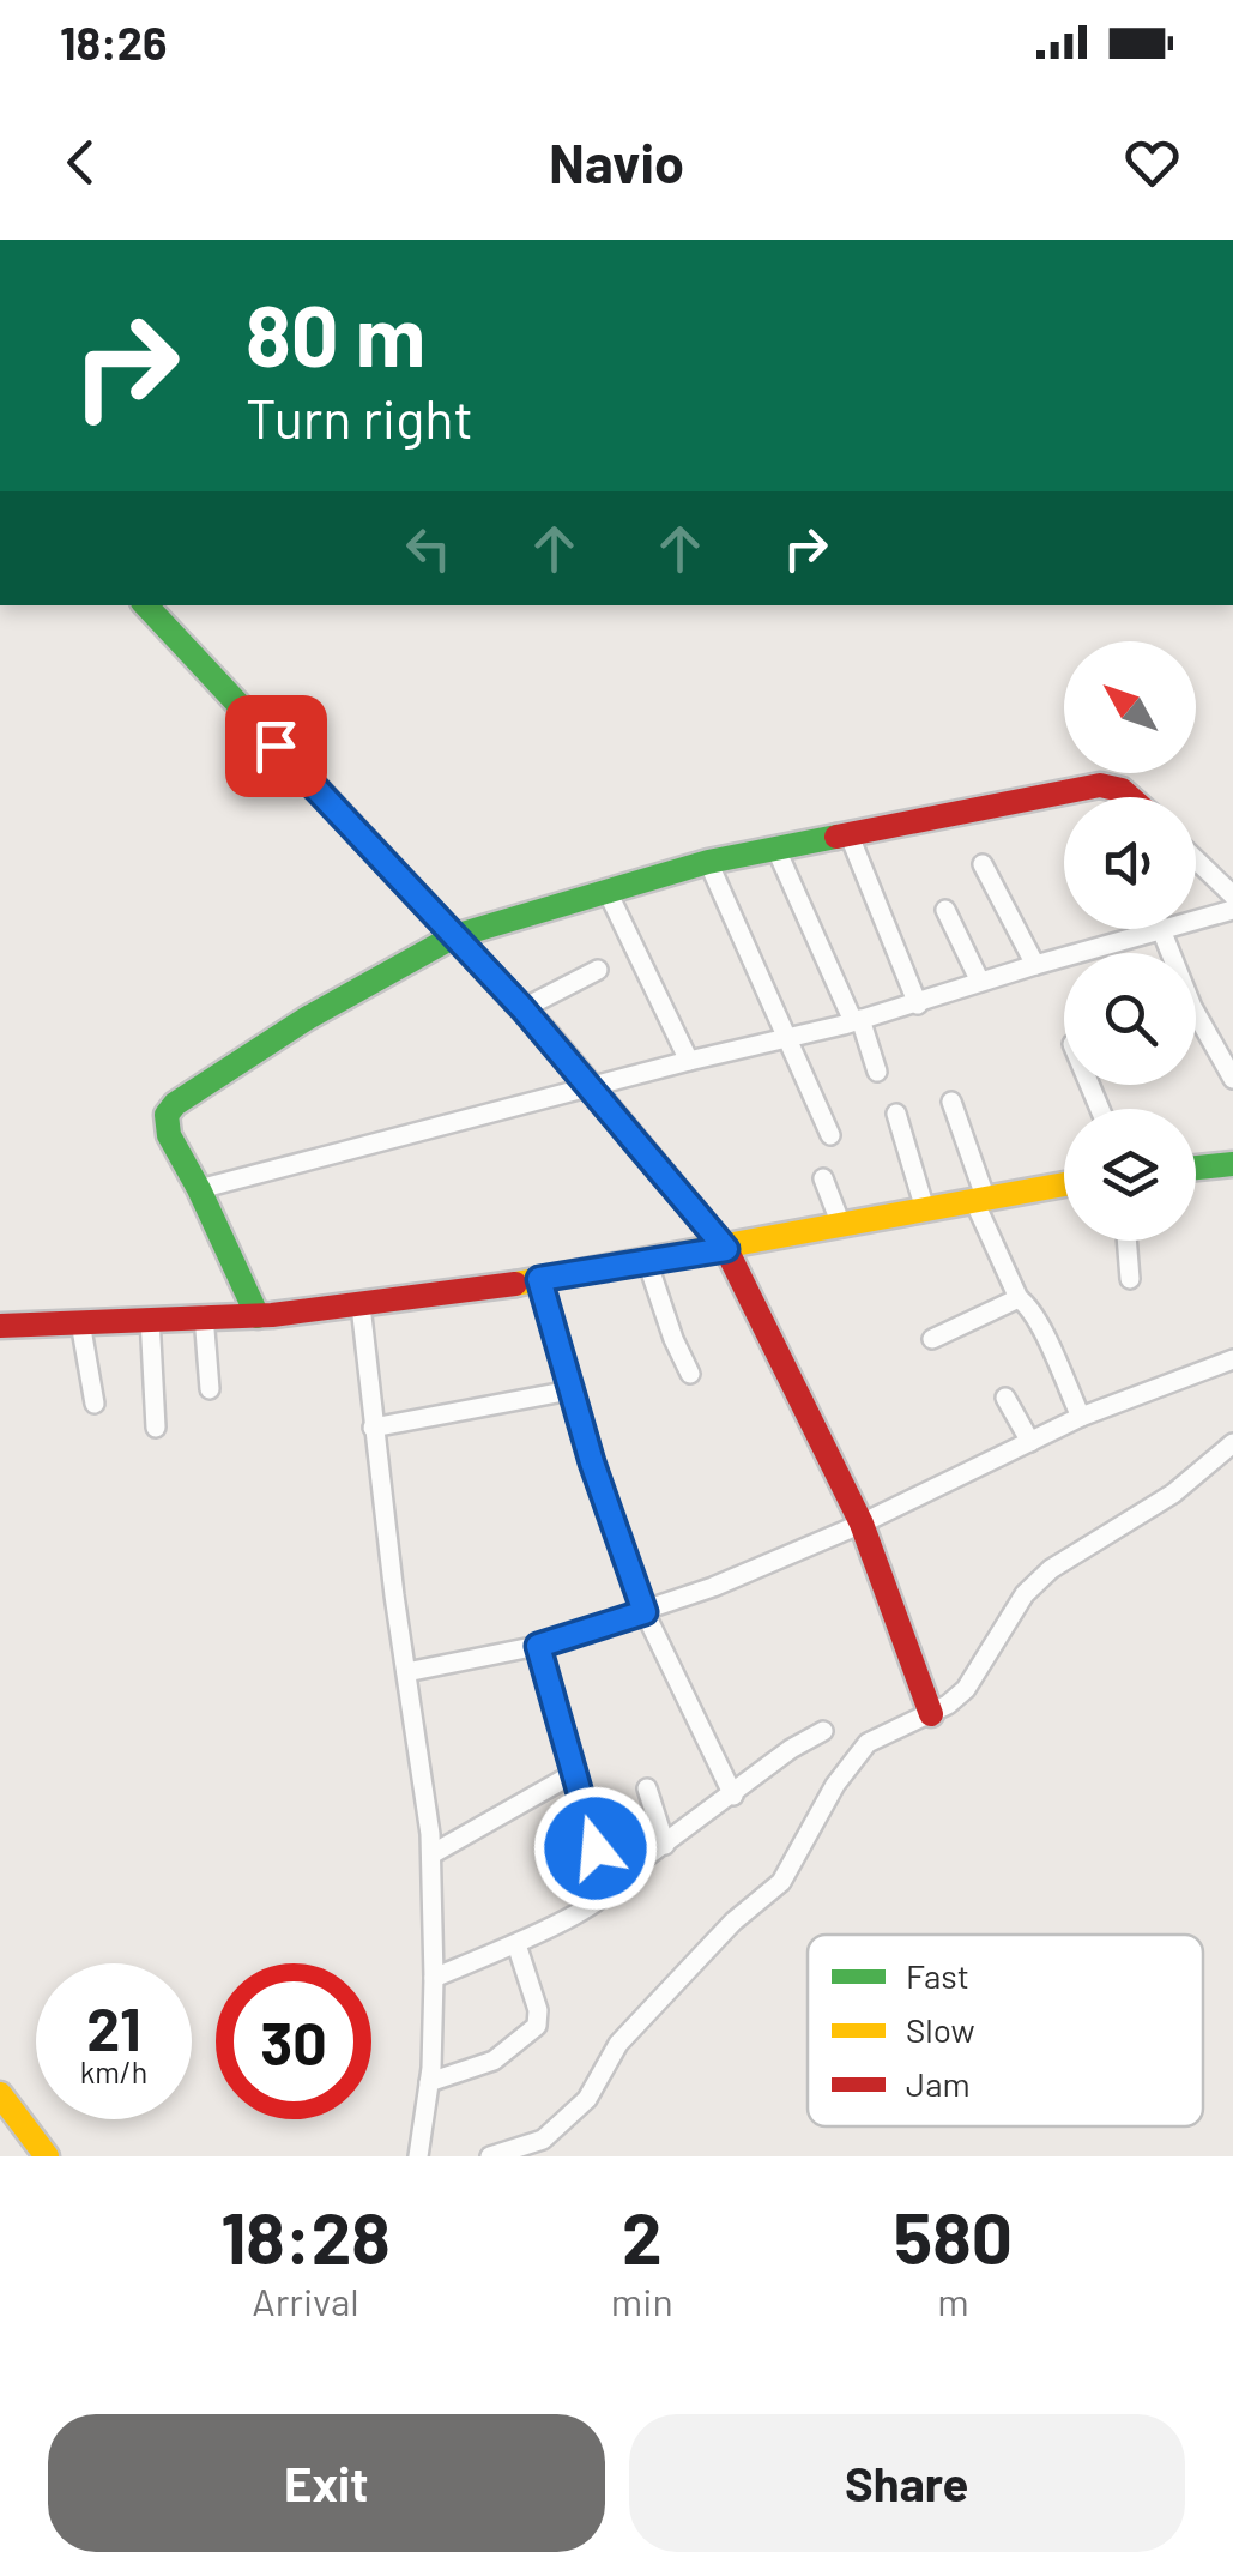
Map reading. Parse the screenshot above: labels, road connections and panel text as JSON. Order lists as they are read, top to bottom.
{
  "legend": ["Fast", "Slow", "Jam"],
  "north": "top left",
  "page": {
    "status": "18:26",
    "header": "Navio",
    "turn": ["80 m", "Turn right"],
    "speed": "21 km/h",
    "limit": "30",
    "eta": [
      "18:28",
      "Arrival",
      "2",
      "min",
      "580",
      "m"
    ],
    "buttons": ["Exit", "Share"]
  }
}
